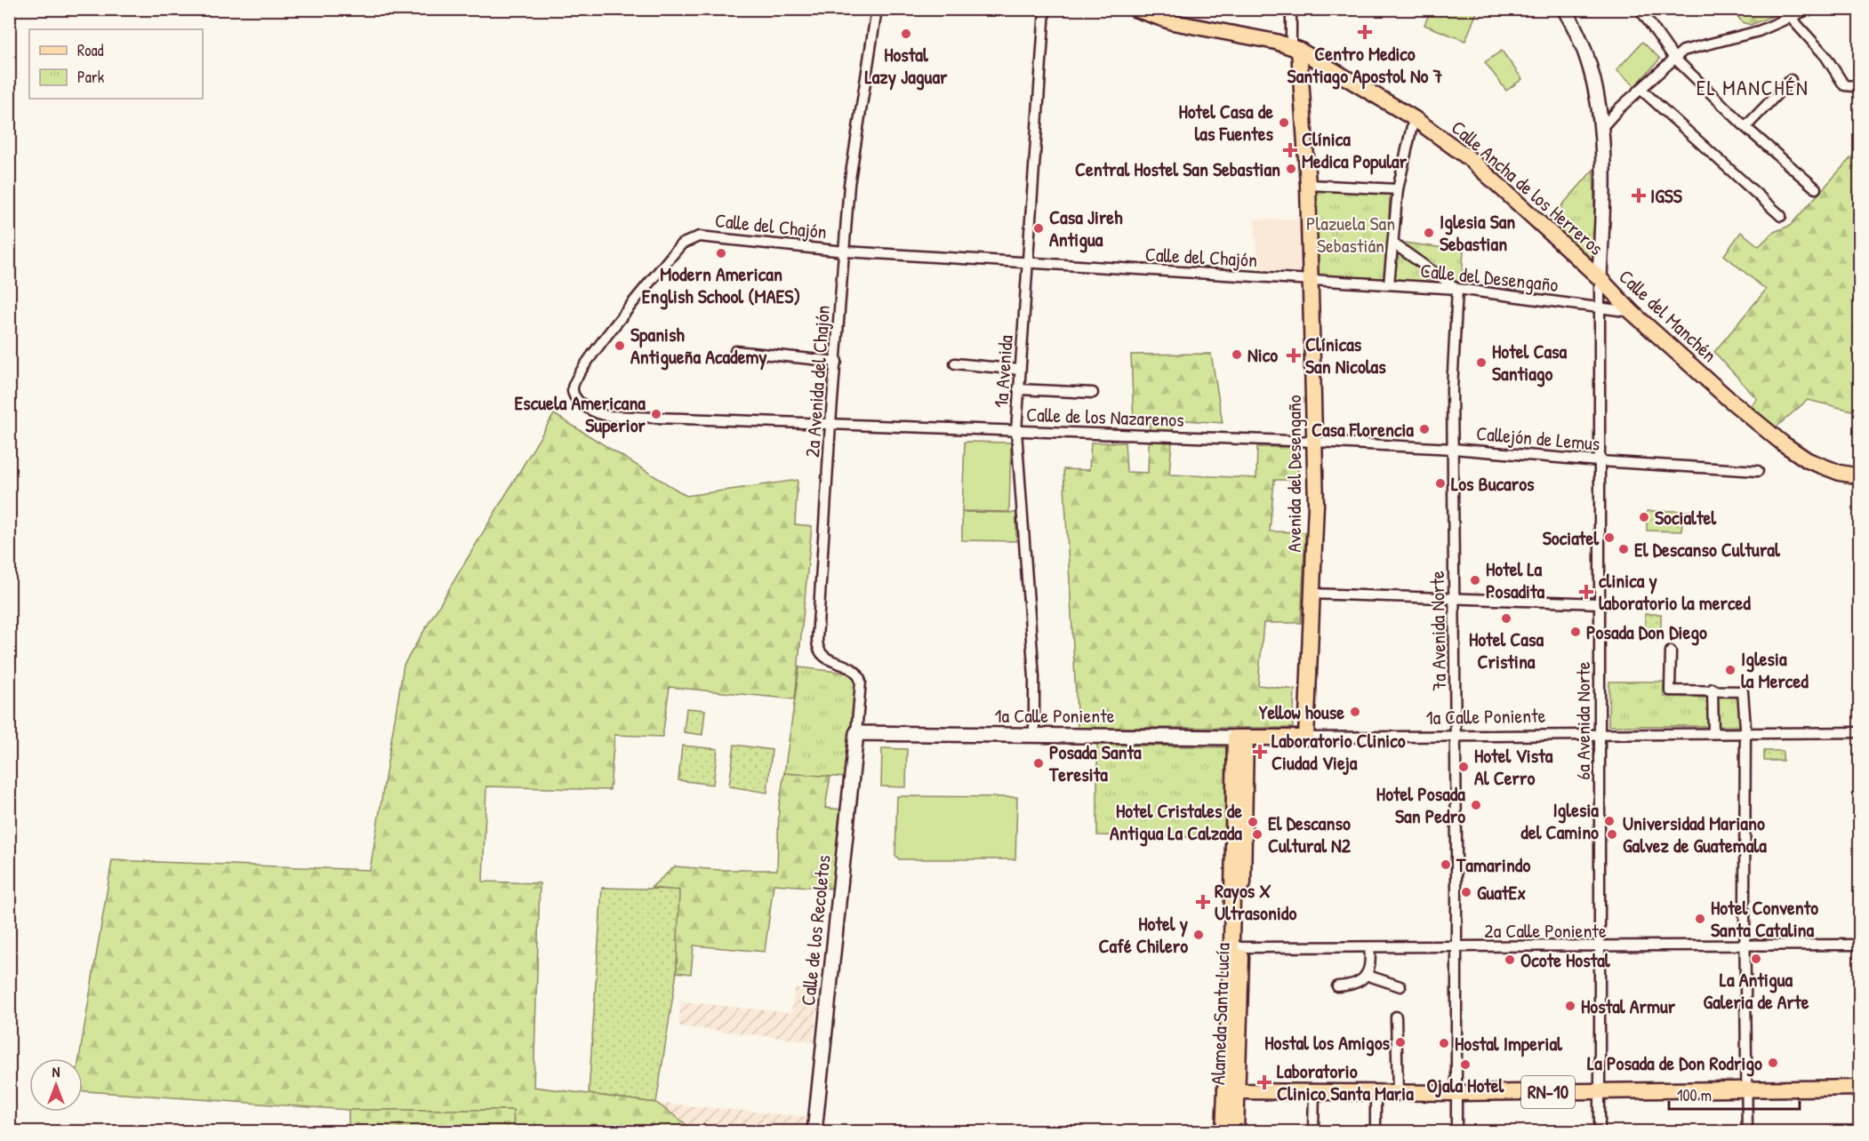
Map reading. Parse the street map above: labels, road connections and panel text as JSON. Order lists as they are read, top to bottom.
{
  "streets": {
    "main road": [
      "Calle Ancha de los Herreros",
      "Calle del Manchén",
      "Avenida del Desengaño",
      "1a Calle Poniente",
      "Alameda Santa Lucía",
      "RN-10"
    ],
    "street": [
      "Calle del Chajón",
      "Calle del Desengaño",
      "1a Avenida",
      "2a Avenida del Chajón",
      "Calle de los Nazarenos",
      "Callejón de Lemus",
      "7a Avenida Norte",
      "6a Avenida Norte",
      "Calle de los Recoletos",
      "2a Calle Poniente"
    ]
  },
  "crossings": [
    ["Calle Ancha de los Herreros", "Calle del Manchén"],
    ["Calle Ancha de los Herreros", "Avenida del Desengaño"],
    ["Calle Ancha de los Herreros", "6a Avenida Norte"],
    ["Calle del Chajón", "Calle del Desengaño"],
    ["Calle del Chajón", "1a Avenida"],
    ["Calle del Chajón", "2a Avenida del Chajón"],
    ["Calle del Chajón", "Calle de los Nazarenos"],
    ["Calle del Chajón", "Avenida del Desengaño"],
    ["Calle del Desengaño", "Calle del Manchén"],
    ["Calle del Desengaño", "Avenida del Desengaño"],
    ["Calle del Desengaño", "7a Avenida Norte"],
    ["Calle del Desengaño", "6a Avenida Norte"],
    ["Calle del Manchén", "6a Avenida Norte"],
    ["1a Avenida", "Calle de los Nazarenos"],
    ["1a Avenida", "1a Calle Poniente"],
    ["2a Avenida del Chajón", "Calle de los Nazarenos"],
    ["2a Avenida del Chajón", "1a Calle Poniente"],
    ["2a Avenida del Chajón", "Calle de los Recoletos"],
    ["Calle de los Nazarenos", "Callejón de Lemus"],
    ["Calle de los Nazarenos", "Avenida del Desengaño"],
    ["Callejón de Lemus", "Avenida del Desengaño"],
    ["Callejón de Lemus", "7a Avenida Norte"],
    ["Callejón de Lemus", "6a Avenida Norte"],
    ["Avenida del Desengaño", "1a Calle Poniente"],
    ["7a Avenida Norte", "1a Calle Poniente"],
    ["7a Avenida Norte", "2a Calle Poniente"],
    ["7a Avenida Norte", "RN-10"],
    ["1a Calle Poniente", "6a Avenida Norte"],
    ["1a Calle Poniente", "Calle de los Recoletos"],
    ["1a Calle Poniente", "Alameda Santa Lucía"],
    ["6a Avenida Norte", "2a Calle Poniente"],
    ["6a Avenida Norte", "RN-10"],
    ["2a Calle Poniente", "Alameda Santa Lucía"],
    ["Alameda Santa Lucía", "RN-10"]
  ],
  "districts": ["EL MANCHÉN"],
  "parks": ["Plazuela San Sebastián"],
  "places": {
    "health": [
      "Centro Medico Santiago Apostol No 7",
      "Clínica Medica Popular",
      "IGSS",
      "Clínicas San Nicolas",
      "clinica y laboratorio la merced",
      "Laboratorio Clinico Ciudad Vieja",
      "Rayos X Ultrasonido",
      "Laboratorio Clinico Santa Maria"
    ],
    "other": [
      "Hostal Lazy Jaguar",
      "Hotel Casa de las Fuentes",
      "Central Hostel San Sebastian",
      "Casa Jireh Antigua",
      "Iglesia San Sebastian",
      "Modern American English School (MAES)",
      "Spanish Antigueña Academy",
      "Nico",
      "Hotel Casa Santiago",
      "Escuela Americana Superior",
      "Casa Florencia",
      "Los Bucaros",
      "Socialtel",
      "Sociatel",
      "El Descanso Cultural",
      "Hotel La Posadita",
      "Hotel Casa Cristina",
      "Posada Don Diego",
      "Iglesia la Merced",
      "Yellow house",
      "Posada Santa Teresita",
      "Hotel Vista Al Cerro",
      "Hotel Posada San Pedro",
      "Iglesia del Camino",
      "Hotel Cristales de Antigua La Calzada",
      "El Descanso Cultural N2",
      "Universidad Mariano Galvez de Guatemala",
      "Tamarindo",
      "GuatEx",
      "Hotel Convento Santa Catalina",
      "Hotel y Café Chilero",
      "La Antigua Galeria de Arte",
      "Ocote Hostal",
      "Hostal Armur",
      "Hostal los Amigos",
      "Hostal Imperial",
      "La Posada de Don Rodrigo",
      "Ojala Hotel"
    ]
  },
  "legend": ["Road", "Park"],
  "scale_bar": "100 m",
  "north": "top"
}
